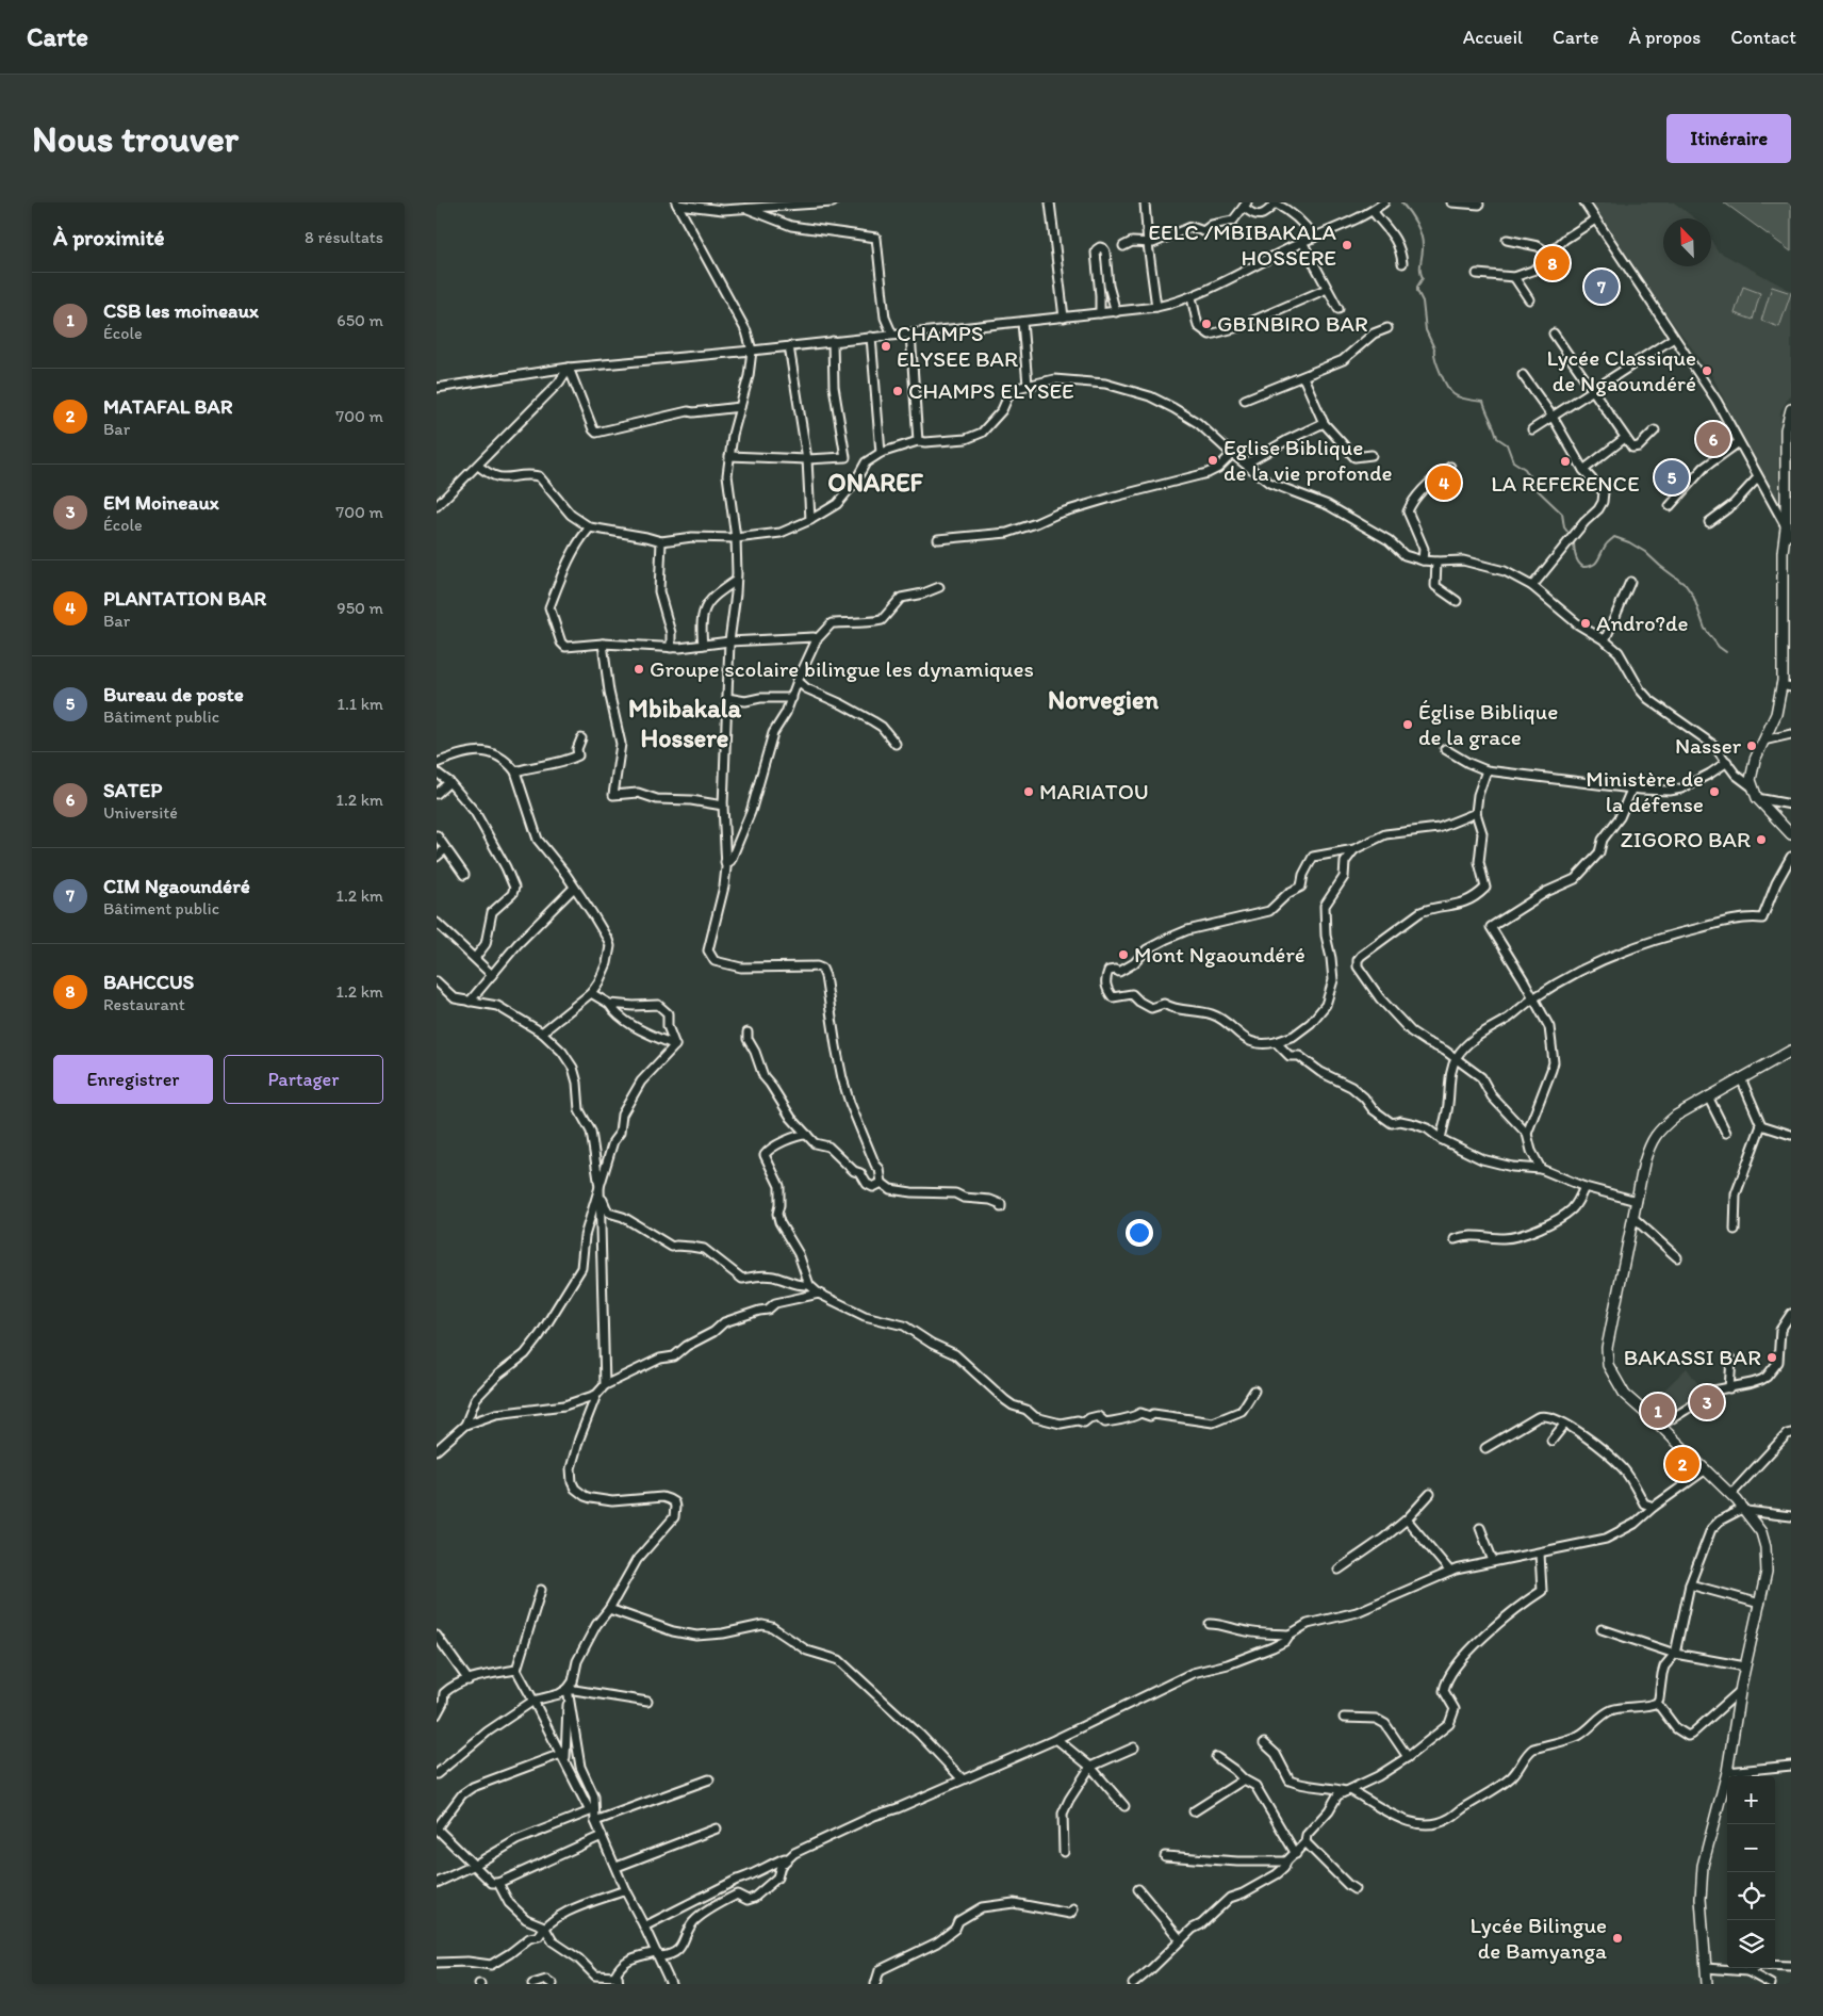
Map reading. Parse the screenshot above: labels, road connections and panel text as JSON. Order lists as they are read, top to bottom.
{
  "districts": ["ONAREF", "Norvegien", "Mbibakala Hossere"],
  "places": [
    "EELC /MBIBAKALA HOSSERE",
    "GBINBIRO BAR",
    "CHAMPS ELYSEE BAR",
    "Lycée Classique de Ngaoundéré",
    "CHAMPS ELYSEE",
    "Eglise Biblique de la vie profonde",
    "LA REFERENCE",
    "Andro?de",
    "Groupe scolaire bilingue les dynamiques",
    "Église Biblique de la grace",
    "Nasser",
    "MARIATOU",
    "Ministère de la défense",
    "ZIGORO BAR",
    "Mont Ngaoundéré",
    "BAKASSI BAR",
    "Lycée Bilingue de Bamyanga"
  ],
  "north": "top left",
  "page": {
    "header": "Carte",
    "nav": [
      "Accueil",
      "Carte",
      "À propos",
      "Contact"
    ],
    "buttons": [
      "Itinéraire",
      ["Enregistrer", "Partager"]
    ],
    "title": "Nous trouver",
    "heading": ["À proximité", "8 résultats"],
    "pins": [
      "8",
      "7",
      "6",
      "5",
      "4",
      "3",
      "1",
      "2"
    ],
    "list": [
      {
        "mark": "1",
        "name": "CSB les moineaux",
        "note": "École",
        "value": "650 m"
      },
      {
        "mark": "2",
        "name": "MATAFAL BAR",
        "note": "Bar",
        "value": "700 m"
      },
      {
        "mark": "3",
        "name": "EM Moineaux",
        "note": "École",
        "value": "700 m"
      },
      {
        "mark": "4",
        "name": "PLANTATION BAR",
        "note": "Bar",
        "value": "950 m"
      },
      {
        "mark": "5",
        "name": "Bureau de poste",
        "note": "Bâtiment public",
        "value": "1.1 km"
      },
      {
        "mark": "6",
        "name": "SATEP",
        "note": "Université",
        "value": "1.2 km"
      },
      {
        "mark": "7",
        "name": "CIM Ngaoundéré",
        "note": "Bâtiment public",
        "value": "1.2 km"
      },
      {
        "mark": "8",
        "name": "BAHCCUS",
        "note": "Restaurant",
        "value": "1.2 km"
      }
    ],
    "map_buttons": ["+", "−"]
  }
}
